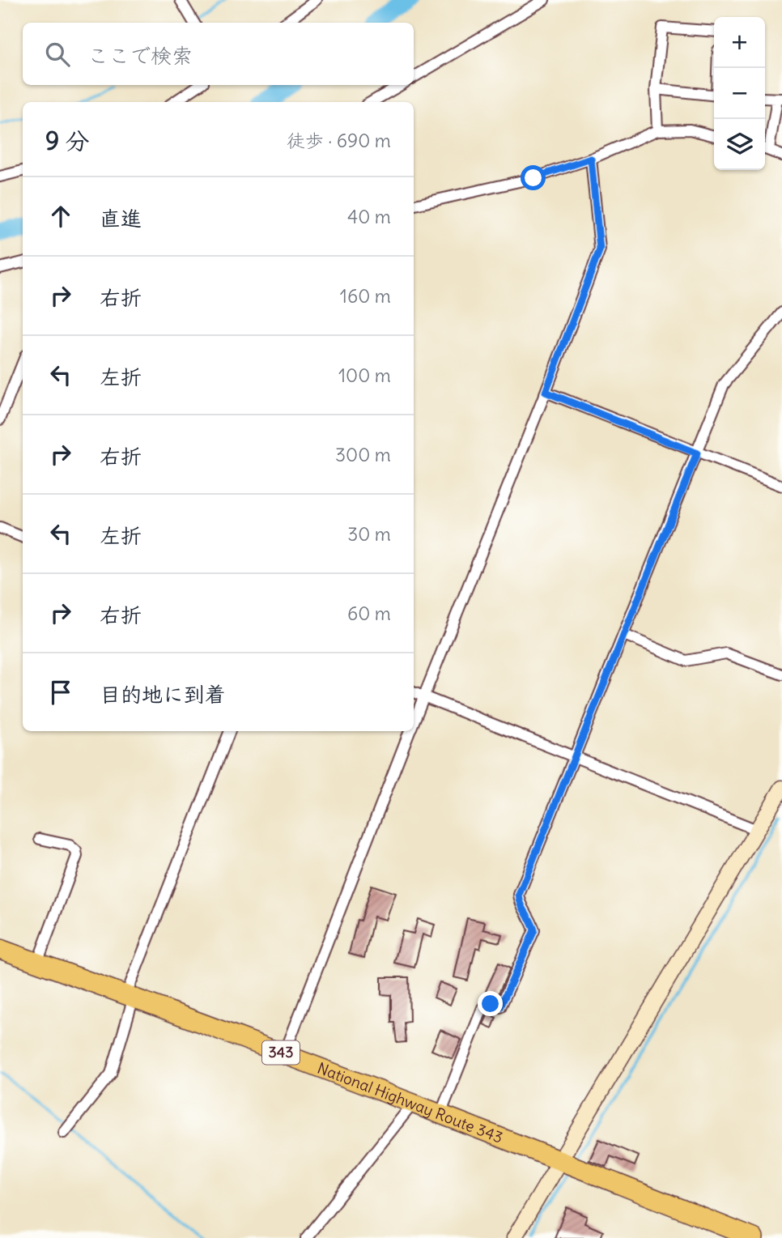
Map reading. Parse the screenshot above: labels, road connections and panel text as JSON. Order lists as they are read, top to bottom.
{
  "streets": {
    "highway": ["343", "National Highway Route 343"]
  },
  "page": {
    "map_buttons": ["+", "−"],
    "search": "ここで検索",
    "heading": ["9 分", "徒歩 · 690 m"],
    "list": [
      ["直進", "40 m"],
      ["右折", "160 m"],
      ["左折", "100 m"],
      ["右折", "300 m"],
      ["左折", "30 m"],
      ["右折", "60 m"],
      "目的地に到着"
    ]
  }
}
